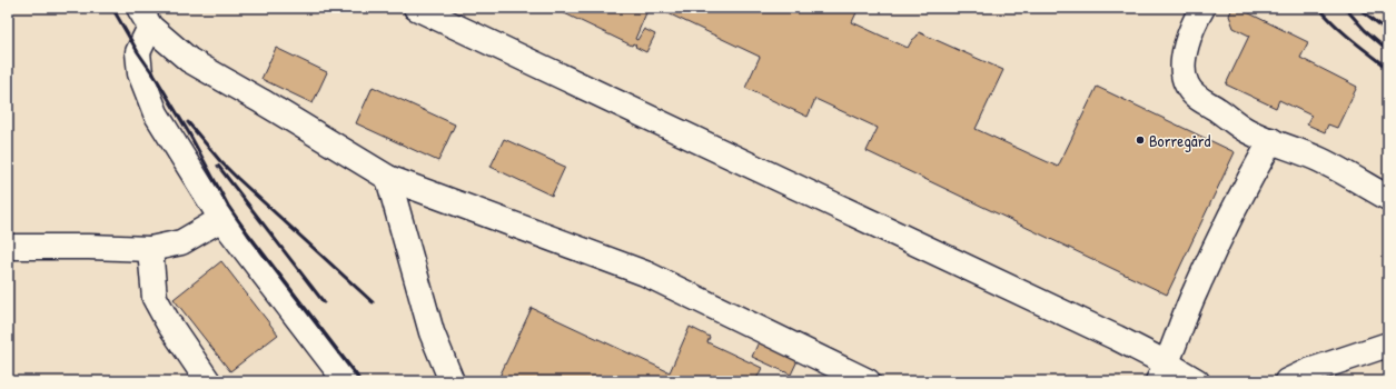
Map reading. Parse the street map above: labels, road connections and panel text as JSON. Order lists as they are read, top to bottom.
{
  "places": ["Borregård"]
}
